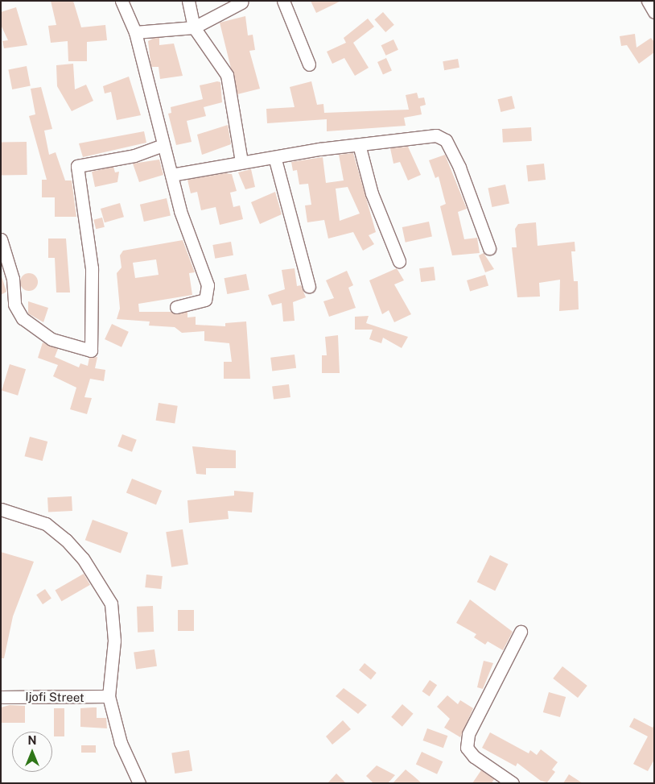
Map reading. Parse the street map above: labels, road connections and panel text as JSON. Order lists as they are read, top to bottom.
{
  "streets": {
    "street": ["Ijofi Street"]
  },
  "north": "top"
}
